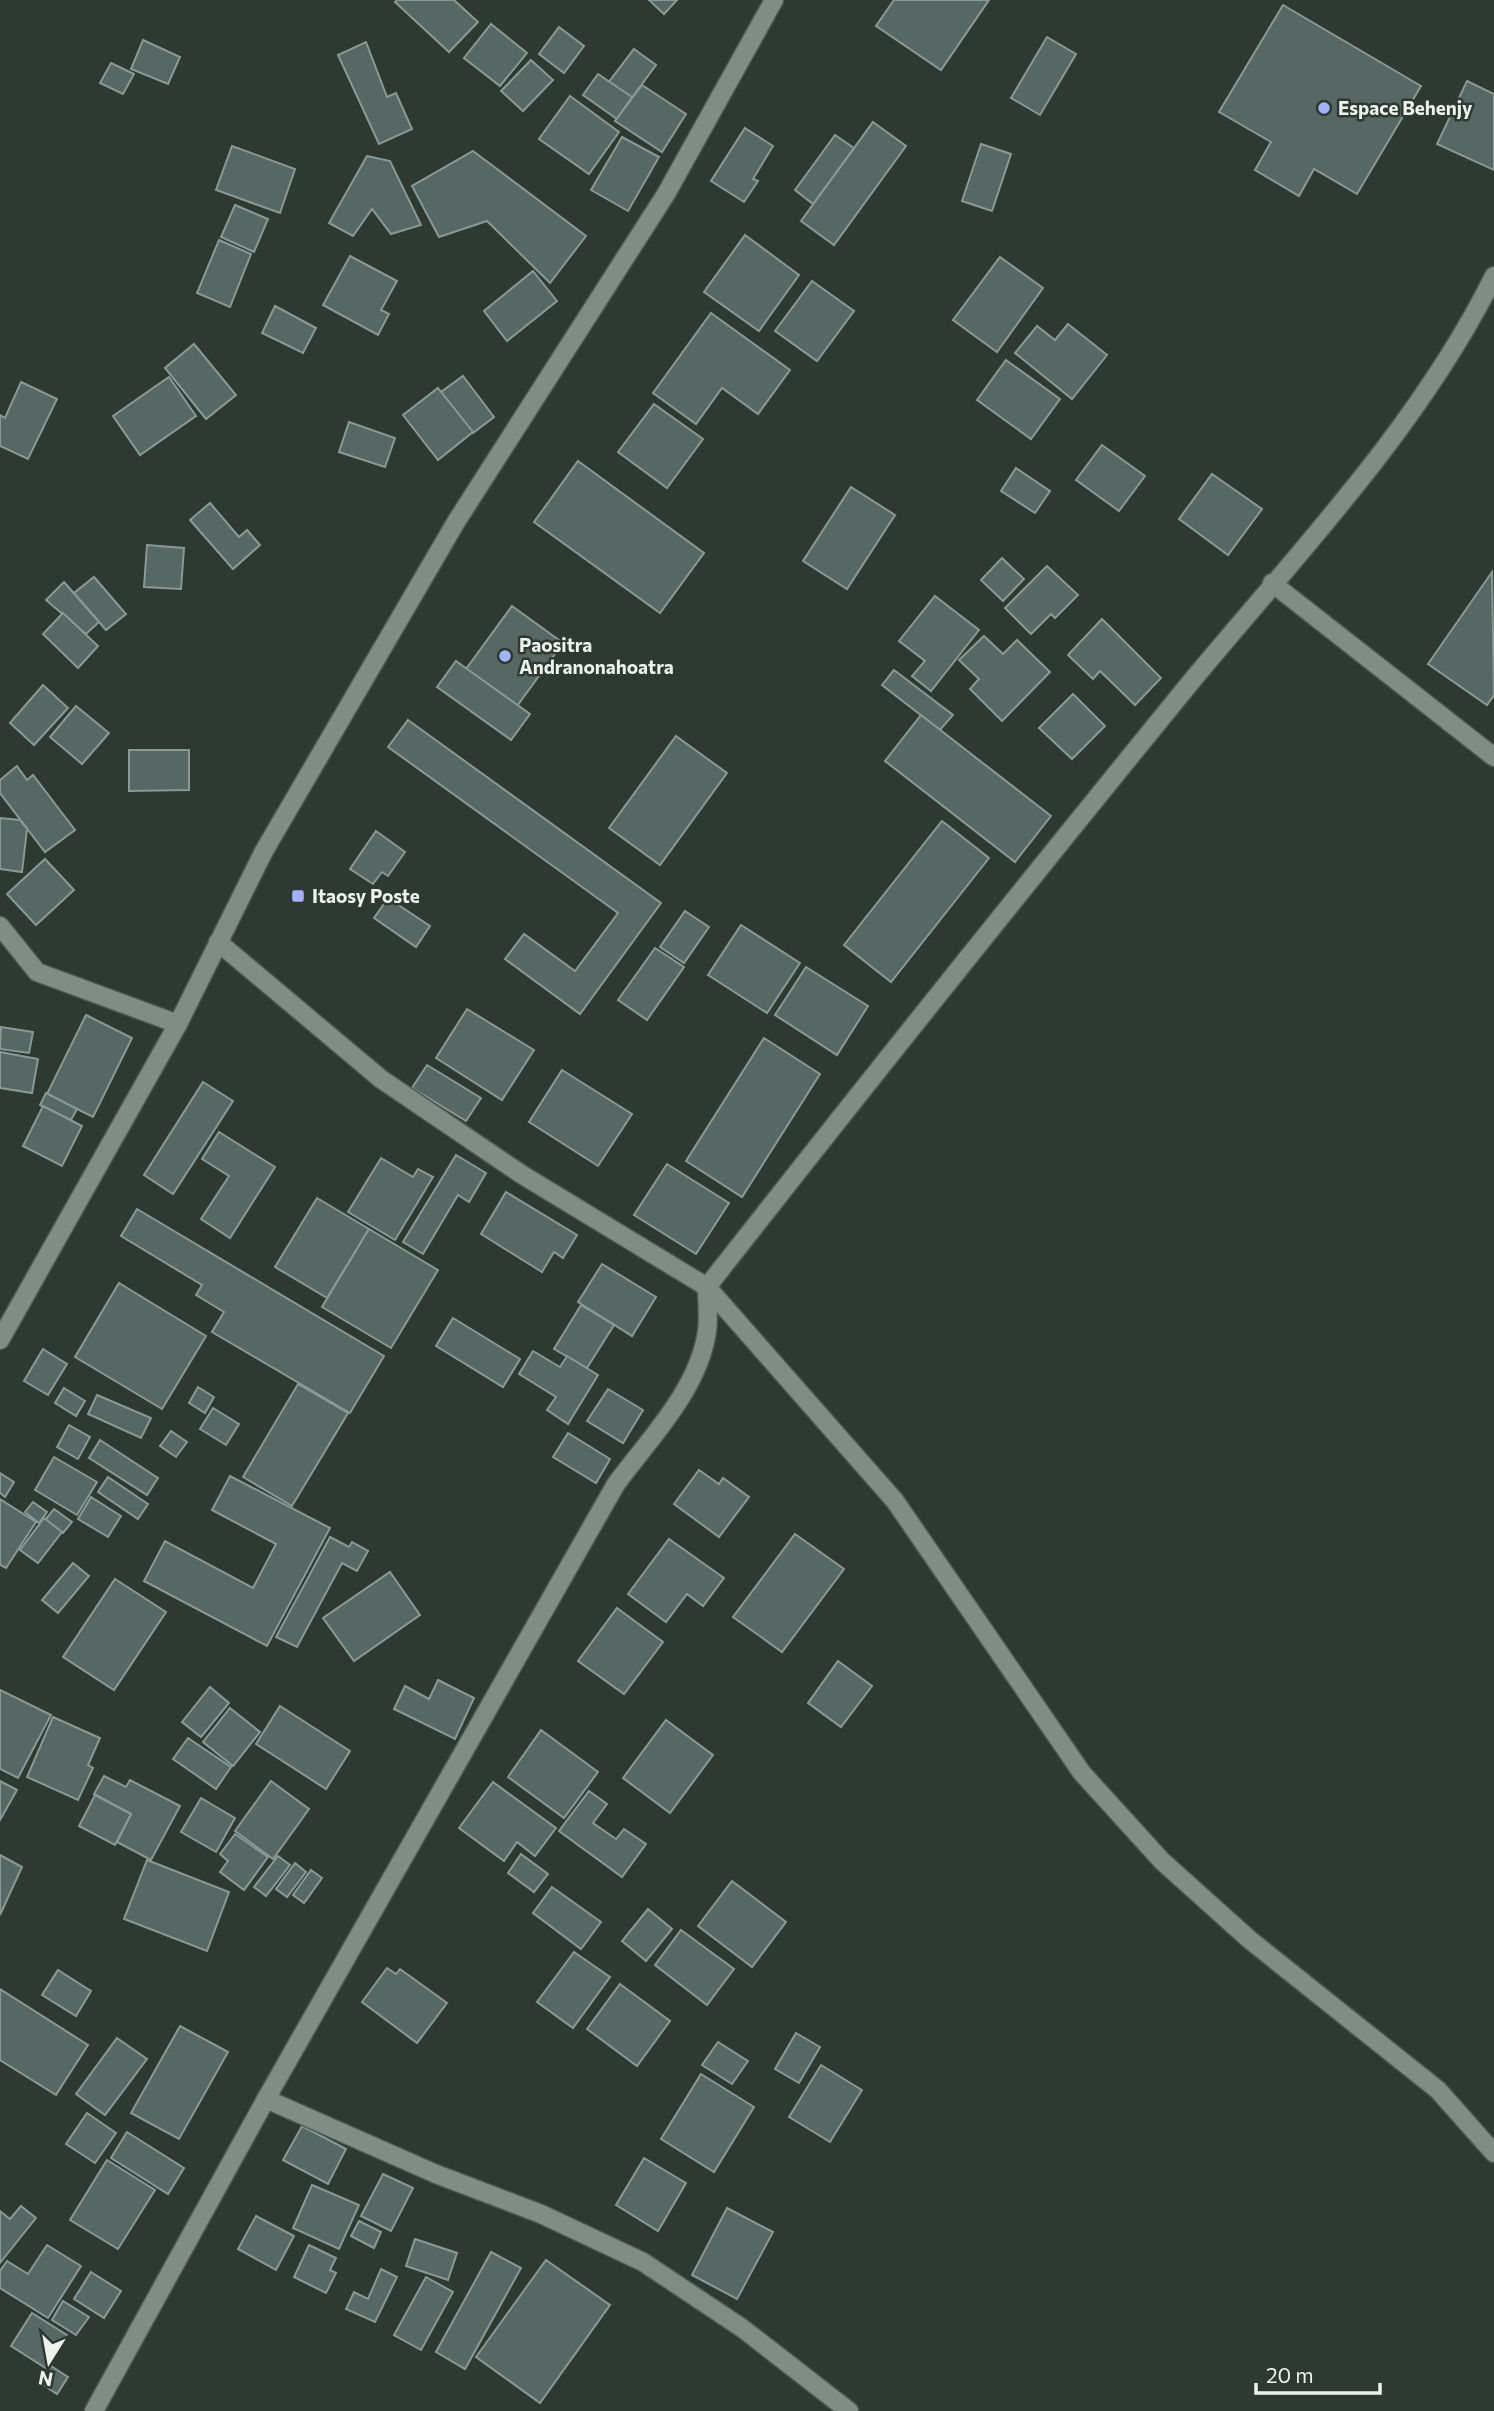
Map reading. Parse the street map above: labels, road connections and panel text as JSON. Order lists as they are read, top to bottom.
{
  "places": {
    "other": ["Espace Behenjy", "Paositra Andranonahoatra"],
    "transit": ["Itaosy Poste"]
  },
  "scale_bar": "20 m",
  "north": "bottom"
}
